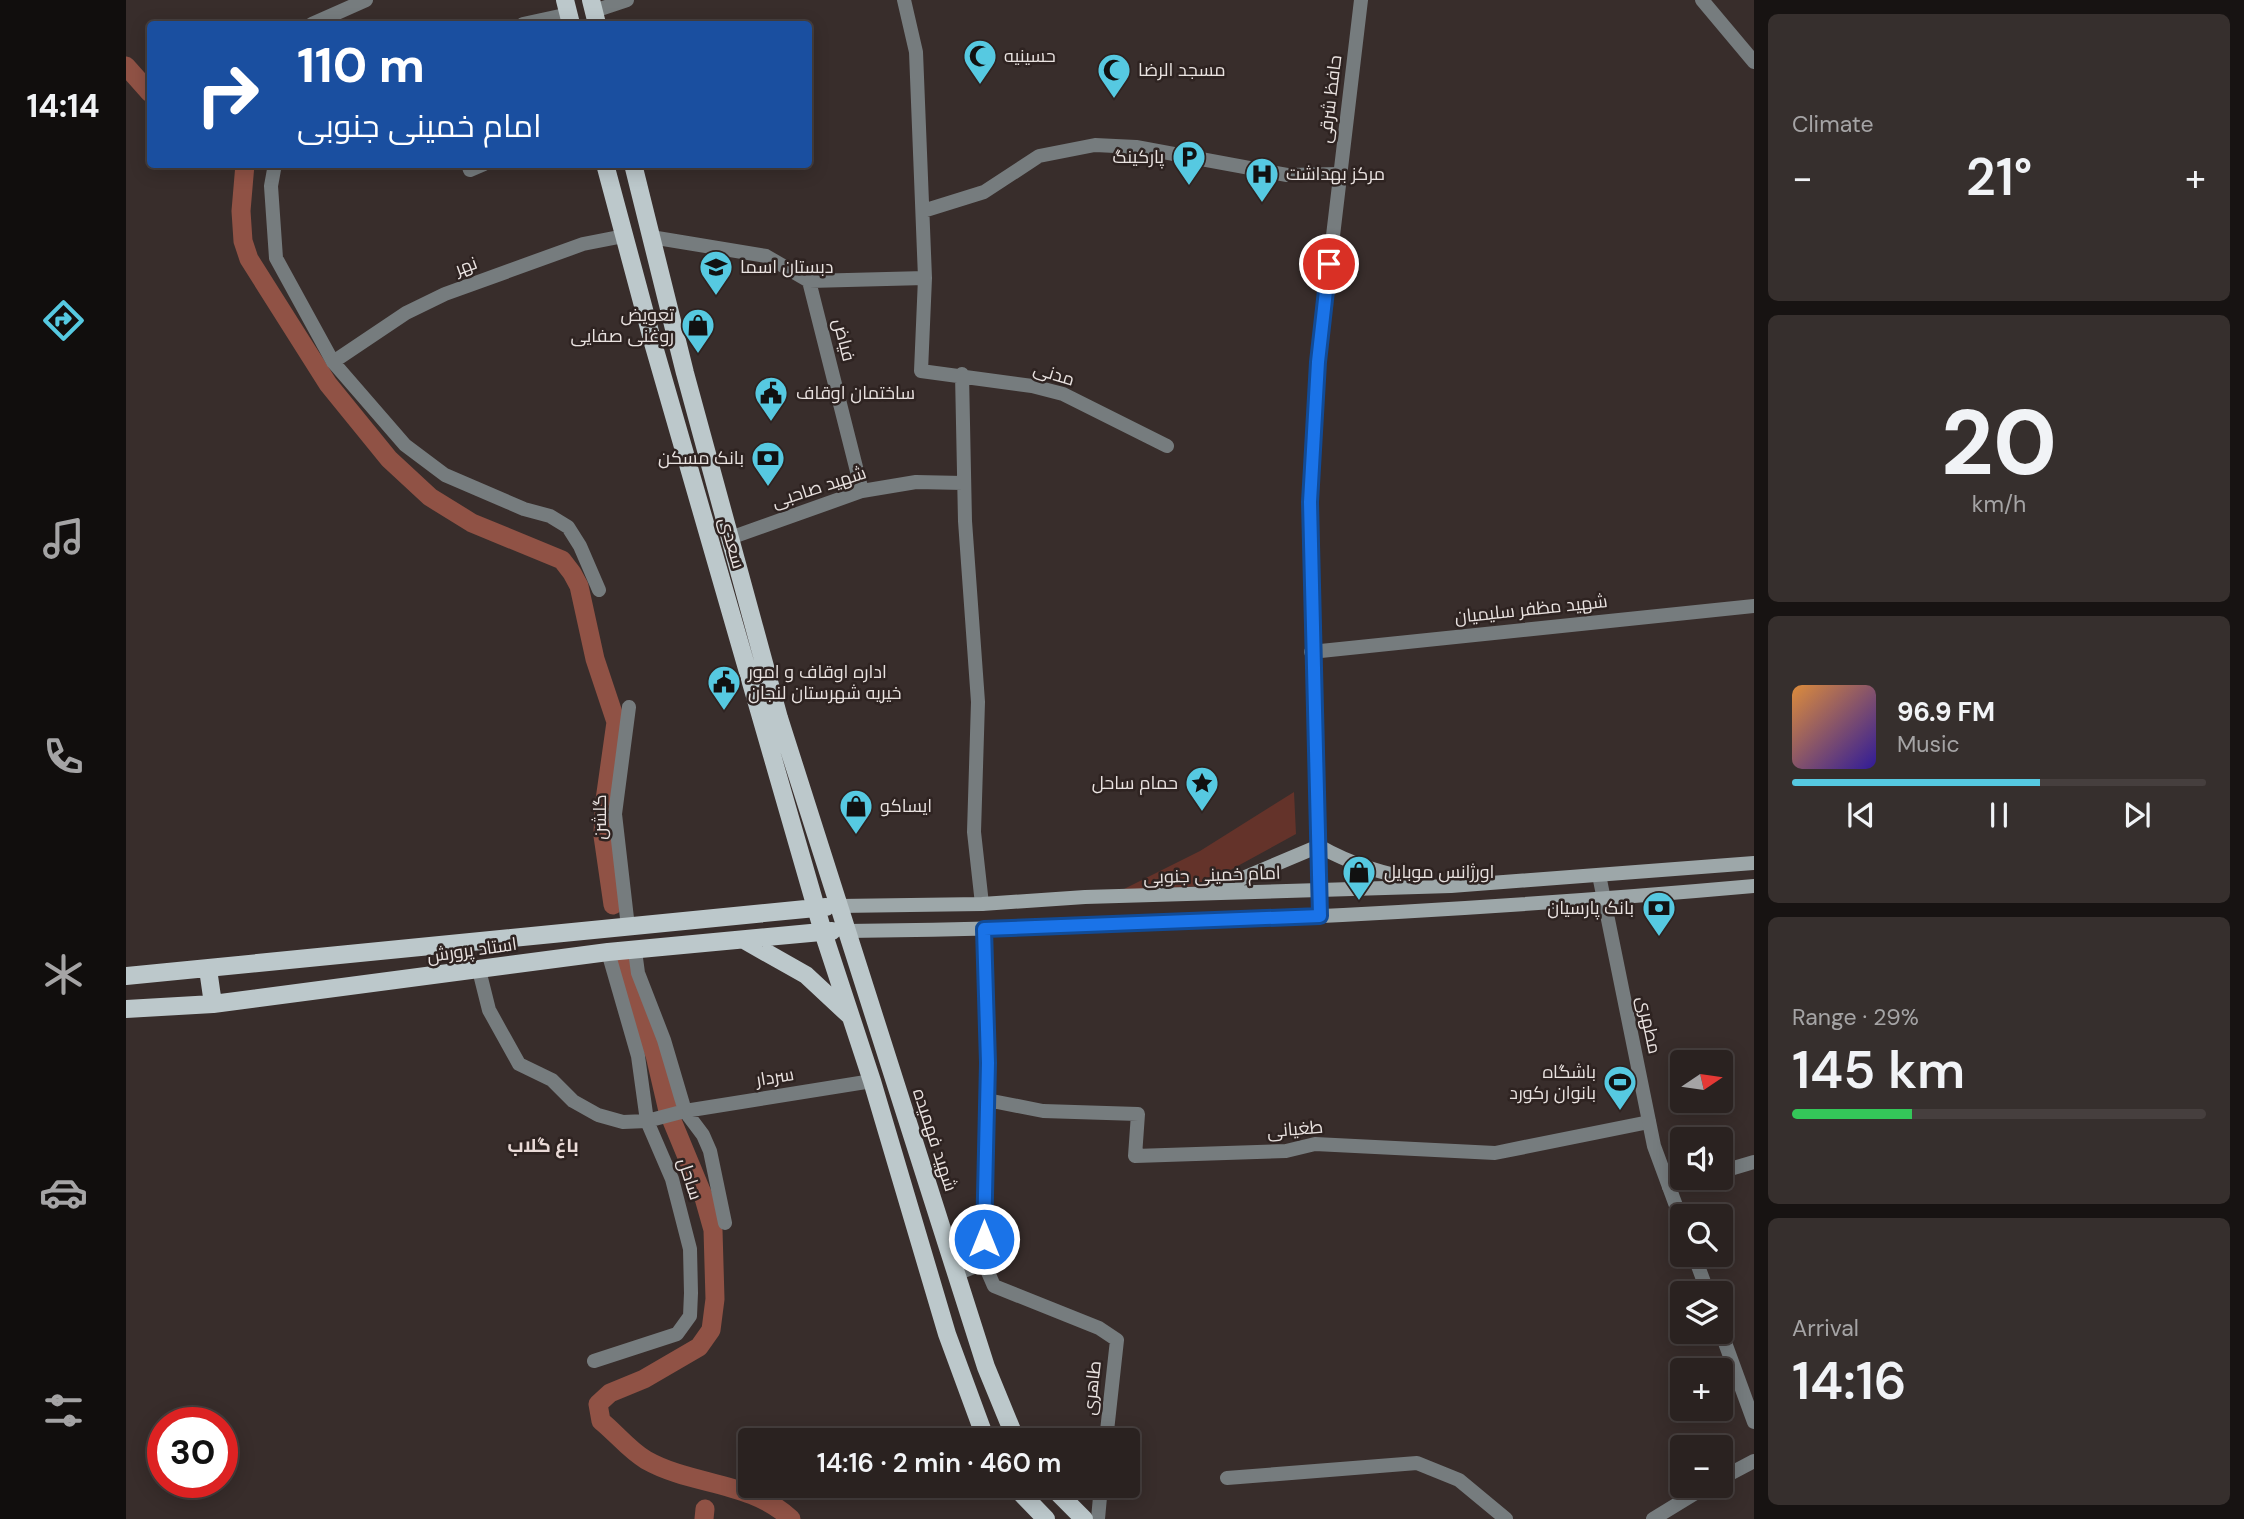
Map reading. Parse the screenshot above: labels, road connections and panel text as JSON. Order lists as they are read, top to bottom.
{
  "streets": {
    "main road": [
      "سعدی",
      "امام خمینی جنوبی",
      "استاد پرورش",
      "شهید فهمیده"
    ],
    "street": [
      "حافظ شرقی",
      "نهر",
      "فیاض",
      "مدنی",
      "شهید صاحبی",
      "شهید مظفر سلیمیان",
      "گلشن",
      "مطهری",
      "سردار",
      "طغیانی",
      "ساحل",
      "طاهری"
    ]
  },
  "crossings": [
    ["حافظ شرقی", "شهید مظفر سلیمیان"],
    ["حافظ شرقی", "امام خمینی جنوبی"],
    ["نهر", "سعدی"],
    ["فیاض", "شهید صاحبی"],
    ["شهید صاحبی", "سعدی"],
    ["سعدی", "امام خمینی جنوبی"],
    ["سعدی", "استاد پرورش"],
    ["سعدی", "شهید فهمیده"],
    ["گلشن", "استاد پرورش"],
    ["امام خمینی جنوبی", "استاد پرورش"],
    ["امام خمینی جنوبی", "مطهری"],
    ["استاد پرورش", "سردار"],
    ["استاد پرورش", "شهید فهمیده"],
    ["استاد پرورش", "ساحل"],
    ["مطهری", "طغیانی"],
    ["سردار", "ساحل"]
  ],
  "districts": ["باغ گلاب"],
  "places": {
    "mosque": ["حسینیه", "مسجد الرضا"],
    "parking": ["پارکینگ"],
    "hospital": ["مرکز بهداشت"],
    "school or university": ["دبستان اسما"],
    "shop": ["تعویض روغنی صفایی", "ایساکو", "اورژانس موبایل"],
    "public building": ["ساختمان اوقاف", "اداره اوقاف و امور خیریه شهرستان لنجان"],
    "bank": ["بانک مسکن", "بانک پارسیان"],
    "place": ["حمام ساحل"],
    "sports": ["باشگاه بانوان رکورد"]
  },
  "north": "right",
  "page": {
    "tabs": "14:14",
    "tile": [
      "Climate",
      ["20", "km/h"],
      ["Range · 29%", "145 km"],
      ["Arrival", "14:16"]
    ],
    "turn": ["110 m", "امام خمینی جنوبی"],
    "heat": ["−", "21°", "+"],
    "song": ["96.9 FM", "Music"],
    "map_buttons": ["+", "−"],
    "limit": "30",
    "trip": "14:16 · 2 min · 460 m"
  }
}
